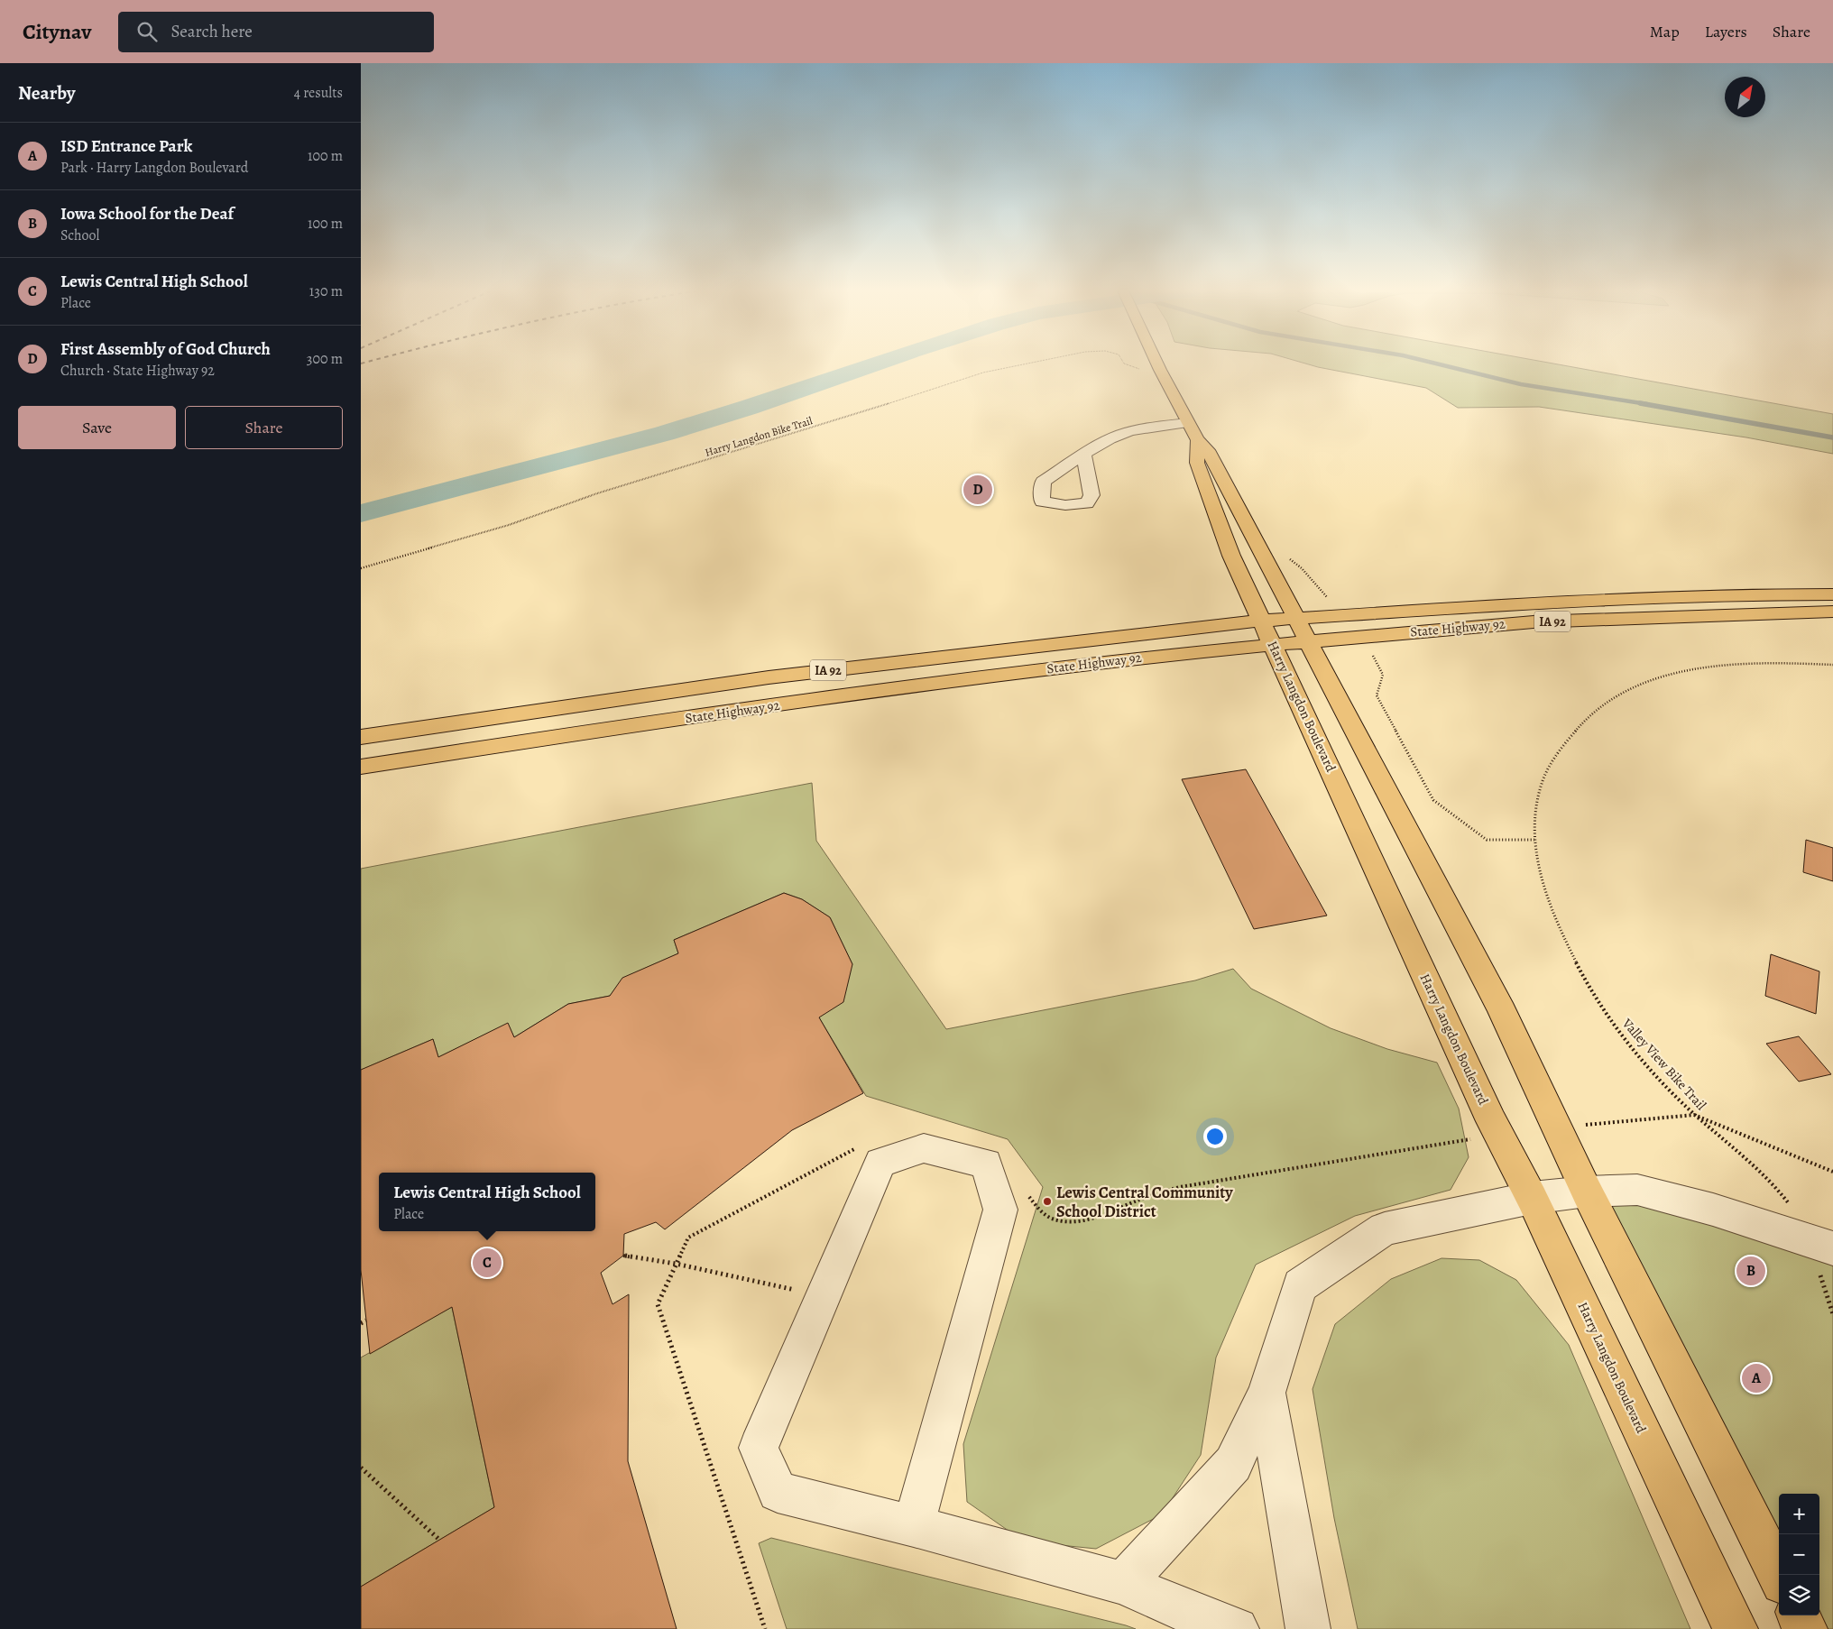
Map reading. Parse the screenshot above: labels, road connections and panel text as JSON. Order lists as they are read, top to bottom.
{
  "streets": {
    "main road": ["IA 92", "State Highway 92", "Harry Langdon Boulevard"],
    "path": ["Harry Langdon Bike Trail", "Valley View Bike Trail"]
  },
  "crossings": [
    ["Harry Langdon Bike Trail", "Harry Langdon Boulevard"],
    ["State Highway 92", "Harry Langdon Boulevard"]
  ],
  "places": ["Lewis Central Community School District"],
  "north": "top right",
  "page": {
    "header": "Citynav",
    "search": "Search here",
    "nav": ["Map", "Layers", "Share"],
    "heading": ["Nearby", "4 results"],
    "list": [
      {
        "mark": "A",
        "name": "ISD Entrance Park",
        "note": "Park · Harry Langdon Boulevard",
        "value": "100 m"
      },
      {
        "mark": "B",
        "name": "Iowa School for the Deaf",
        "note": "School",
        "value": "100 m"
      },
      {
        "mark": "C",
        "name": "Lewis Central High School",
        "note": "Place",
        "value": "130 m"
      },
      {
        "mark": "D",
        "name": "First Assembly of God Church",
        "note": "Church · State Highway 92",
        "value": "300 m"
      }
    ],
    "buttons": ["Save", "Share"],
    "pins": [
      "D",
      "C",
      "B",
      "A"
    ],
    "popup": ["Lewis Central High School", "Place"],
    "map_buttons": ["+", "−"]
  }
}
